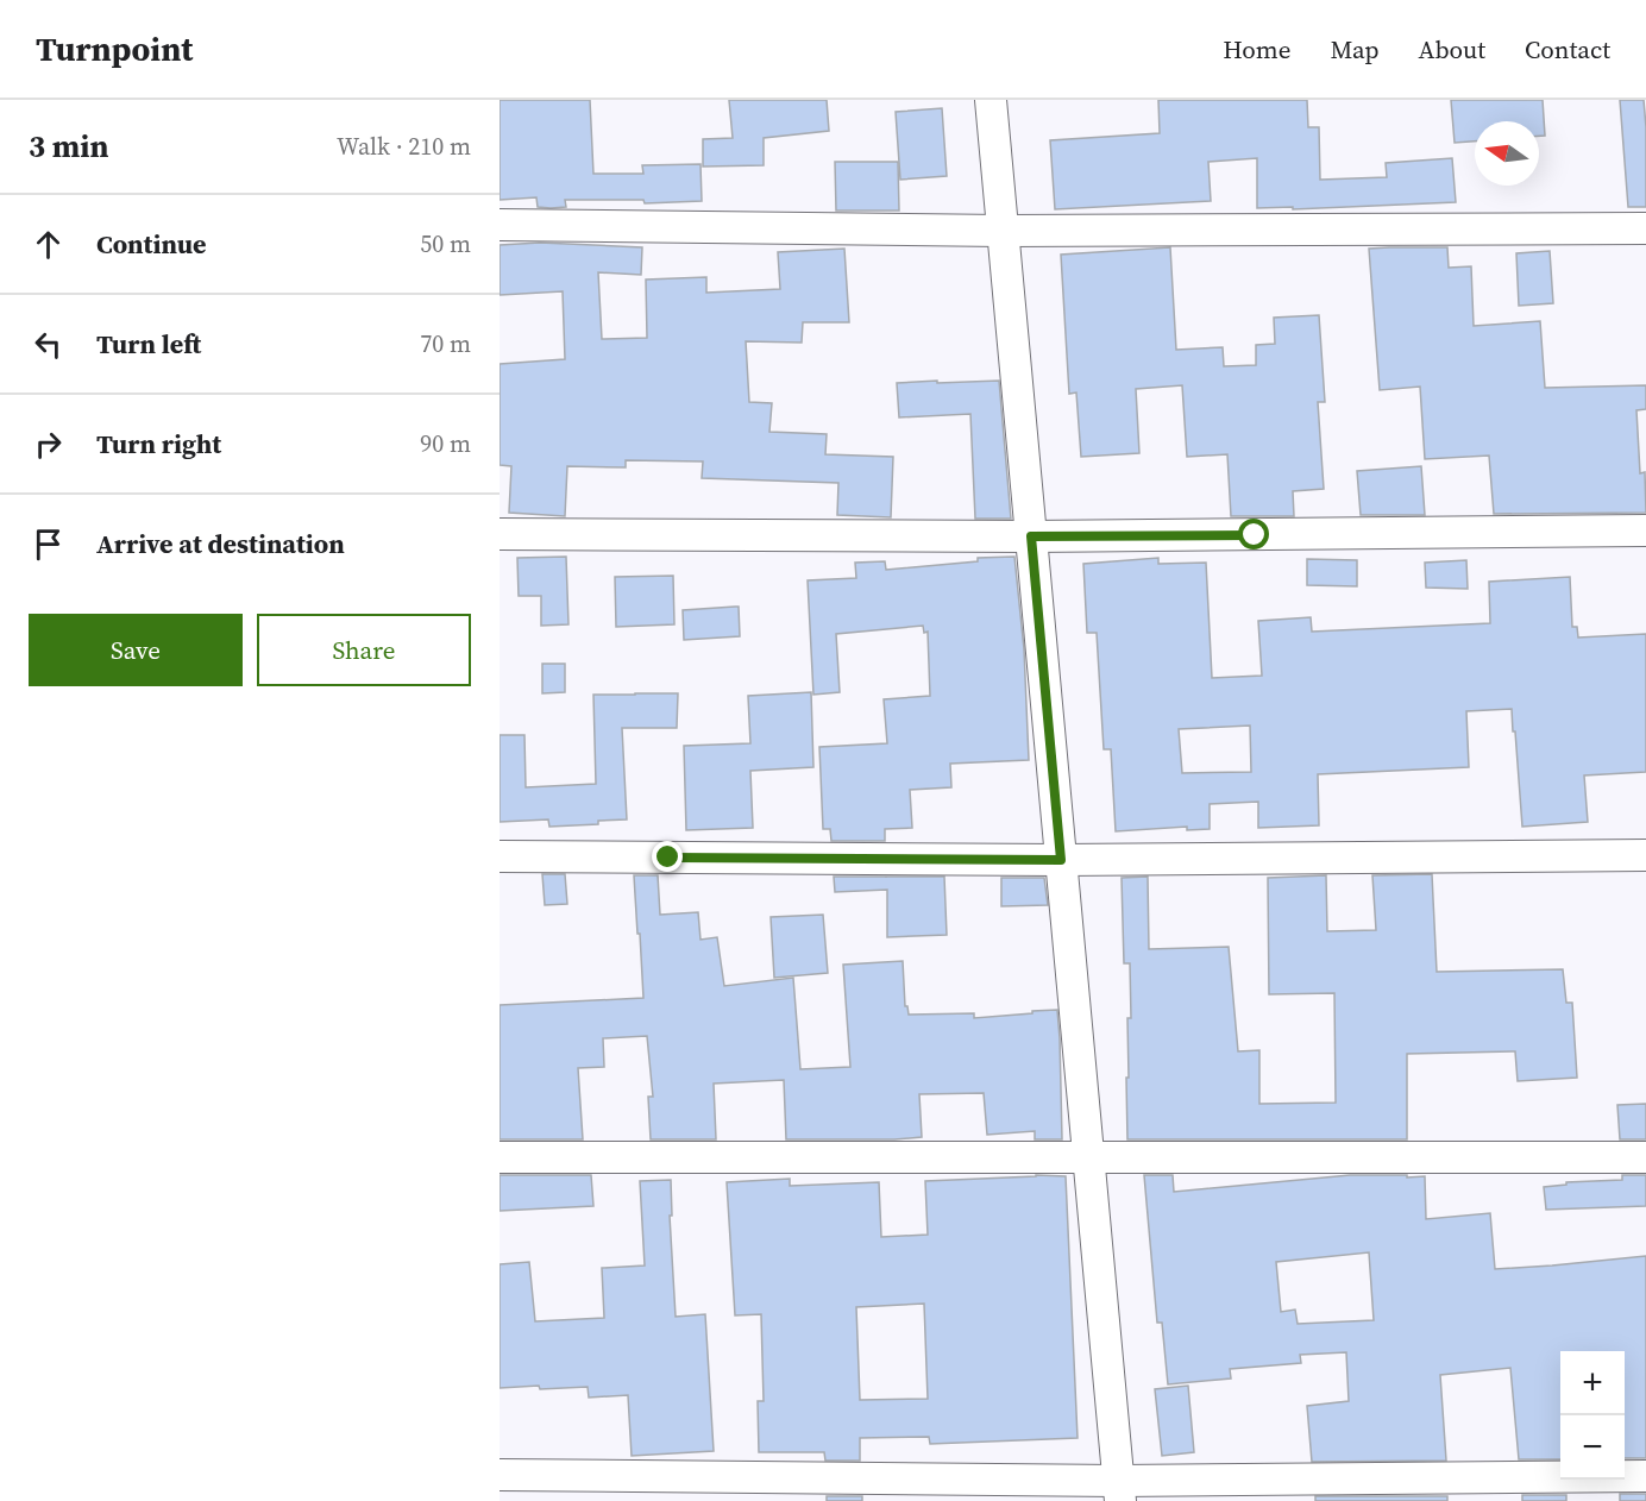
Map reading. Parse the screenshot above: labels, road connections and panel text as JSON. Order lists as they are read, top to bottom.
{
  "north": "left",
  "page": {
    "header": "Turnpoint",
    "nav": [
      "Home",
      "Map",
      "About",
      "Contact"
    ],
    "heading": ["3 min", "Walk · 210 m"],
    "list": [
      ["Continue", "50 m"],
      ["Turn left", "70 m"],
      ["Turn right", "90 m"],
      "Arrive at destination"
    ],
    "buttons": ["Save", "Share"],
    "map_buttons": ["+", "−"]
  }
}
